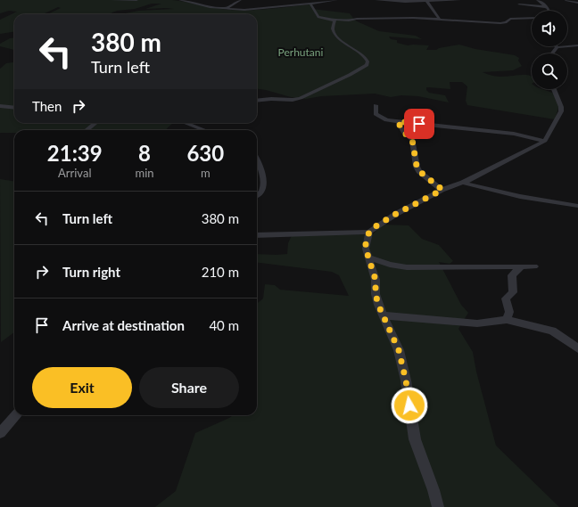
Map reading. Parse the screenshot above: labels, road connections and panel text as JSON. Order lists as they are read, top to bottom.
{
  "parks": ["Perhutani"],
  "page": {
    "turn": ["380 m", "Turn left"],
    "then": "Then",
    "eta": [
      "21:39",
      "Arrival",
      "8",
      "min",
      "630",
      "m"
    ],
    "list": [
      {
        "name": "Turn left",
        "value": "380 m"
      },
      {
        "name": "Turn right",
        "value": "210 m"
      },
      {
        "name": "Arrive at destination",
        "value": "40 m"
      }
    ],
    "buttons": ["Exit", "Share"]
  }
}
